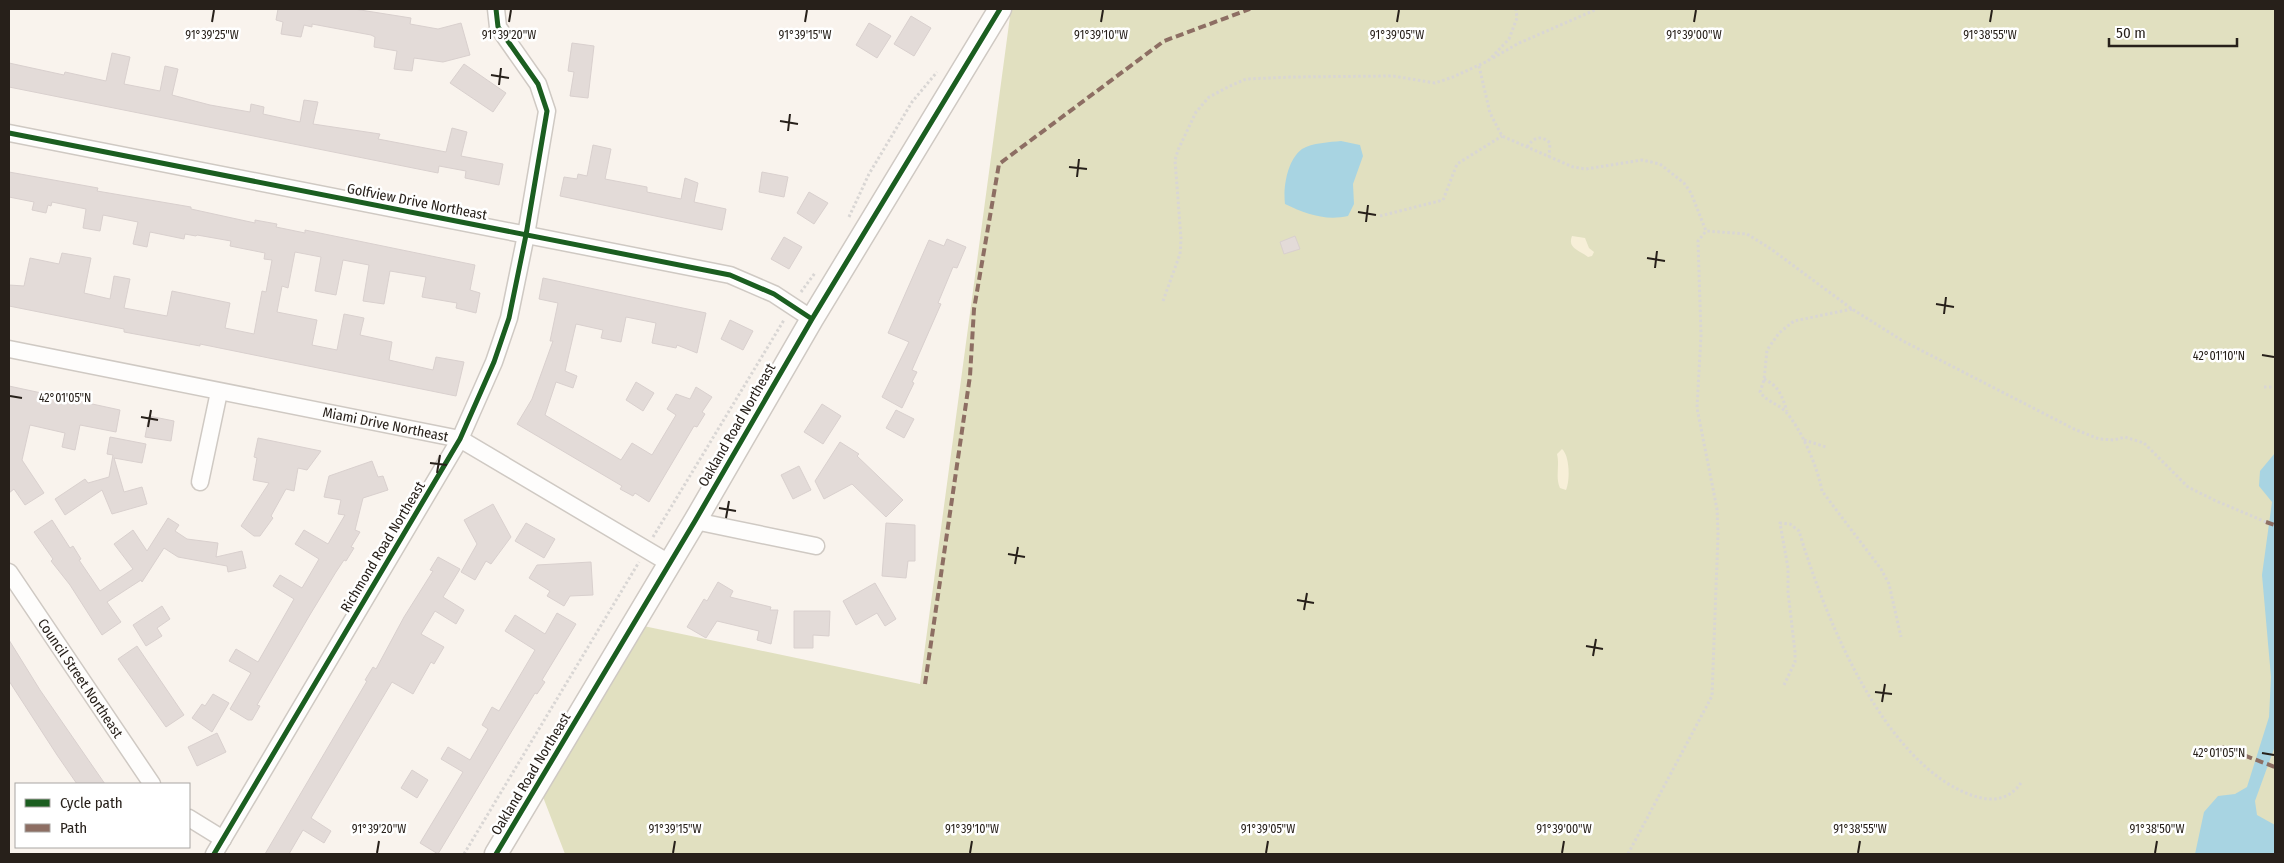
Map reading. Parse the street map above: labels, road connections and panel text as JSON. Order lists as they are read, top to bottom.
{
  "streets": {
    "main road": ["Oakland Road Northeast"],
    "street": [
      "Golfview Drive Northeast",
      "Miami Drive Northeast",
      "Richmond Road Northeast",
      "Council Street Northeast"
    ]
  },
  "crossings": [
    ["Golfview Drive Northeast", "Oakland Road Northeast"],
    ["Golfview Drive Northeast", "Richmond Road Northeast"],
    ["Miami Drive Northeast", "Oakland Road Northeast"],
    ["Miami Drive Northeast", "Richmond Road Northeast"]
  ],
  "legend": ["Cycle path", "Path"],
  "scale_bar": "50 m",
  "coordinates": [
    "91°39'25\"W",
    "91°39'20\"W",
    "91°39'15\"W",
    "91°39'10\"W",
    "91°39'05\"W",
    "91°39'00\"W",
    "91°38'55\"W",
    "42°01'10\"N",
    "42°01'05\"N",
    "91°38'50\"W"
  ]
}
